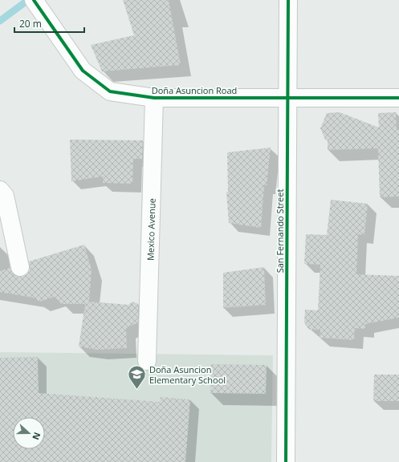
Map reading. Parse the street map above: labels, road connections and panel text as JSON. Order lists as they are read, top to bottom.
{
  "streets": {
    "street": ["Doña Asuncion Road", "Mexico Avenue", "San Fernando Street"]
  },
  "crossings": [
    ["Doña Asuncion Road", "Mexico Avenue"],
    ["Doña Asuncion Road", "San Fernando Street"]
  ],
  "places": {
    "school or university": ["Doña Asuncion Elementary School"]
  },
  "scale_bar": "20 m",
  "north": "right"
}
